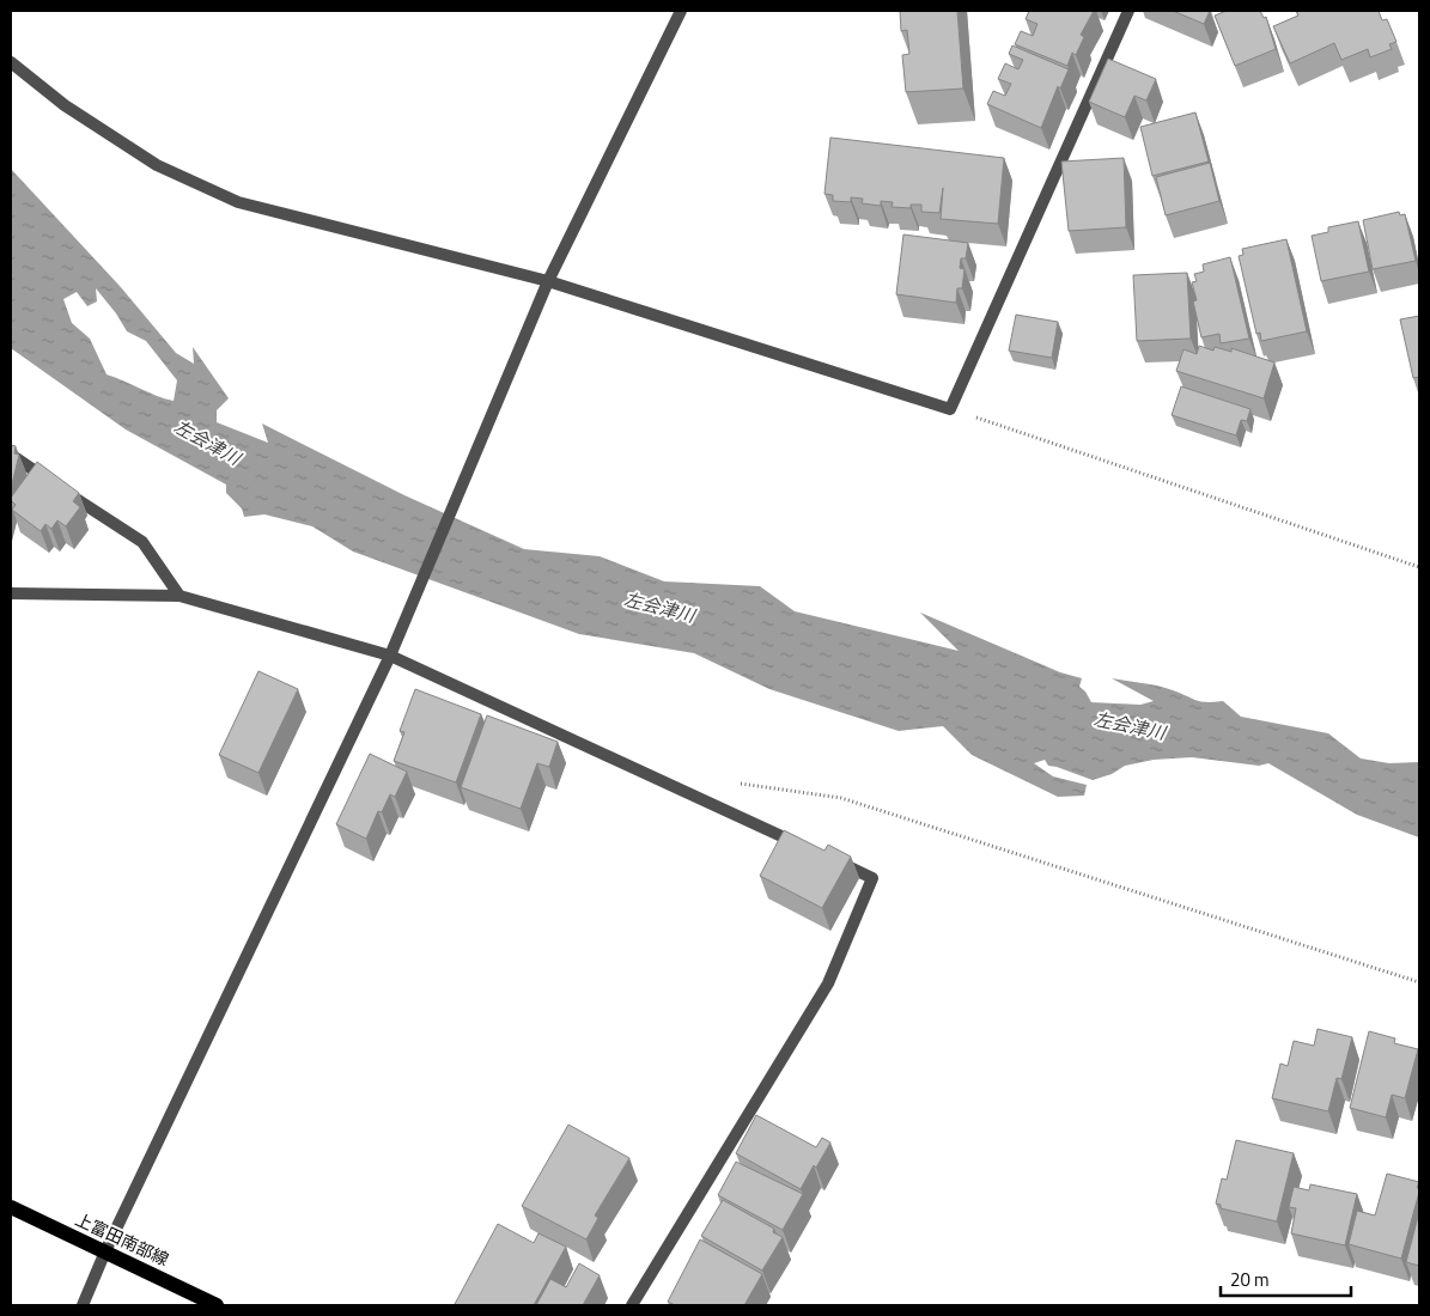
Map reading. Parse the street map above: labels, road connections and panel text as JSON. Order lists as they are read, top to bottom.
{
  "streets": {
    "main road": ["上富田南部線"]
  },
  "water": ["左会津川"],
  "scale_bar": "20 m"
}
